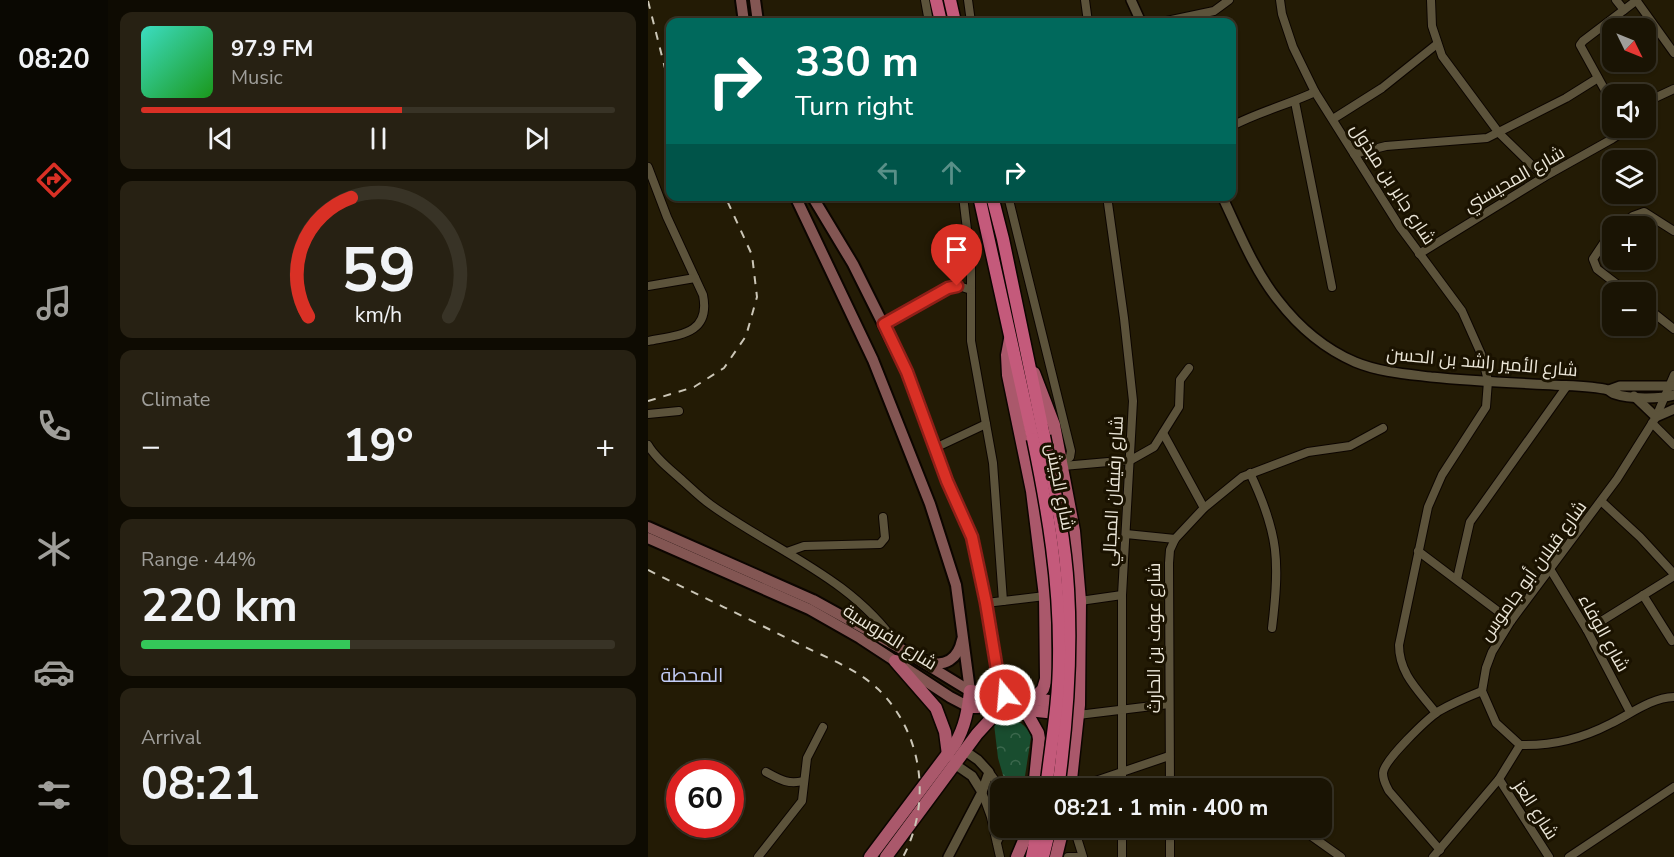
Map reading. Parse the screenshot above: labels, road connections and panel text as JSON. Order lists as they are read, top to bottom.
{
  "streets": {
    "highway": ["شارع الجيش"],
    "main road": ["شارع الفروسية"],
    "street": [
      "شارع المحيسني",
      "شارع جابر بن مبذول",
      "شارع الأمير راشد بن الحسن",
      "شارع رفيفان المجالي",
      "شارع قبلان أبو جاموس",
      "شارع الوفاء",
      "شارع عوف بن الحارث",
      "شارع العز"
    ]
  },
  "crossings": [
    ["شارع المحيسني", "شارع جابر بن مبذول"],
    ["شارع جابر بن مبذول", "شارع الأمير راشد بن الحسن"],
    ["شارع الأمير راشد بن الحسن", "شارع قبلان أبو جاموس"],
    ["شارع رفيفان المجالي", "شارع الفروسية"],
    ["شارع رفيفان المجالي", "شارع عوف بن الحارث"],
    ["شارع قبلان أبو جاموس", "شارع الوفاء"],
    ["شارع الفروسية", "شارع عوف بن الحارث"]
  ],
  "districts": ["المحطة"],
  "north": "bottom right",
  "page": {
    "tabs": "08:20",
    "map_buttons": ["+", "−"],
    "turn": ["330 m", "Turn right"],
    "song": ["97.9 FM", "Music"],
    "tile": [
      "Climate",
      ["Range · 44%", "220 km"],
      ["Arrival", "08:21"]
    ],
    "heat": ["−", "19°", "+"],
    "limit": "60",
    "trip": "08:21 · 1 min · 400 m",
    "gauge": ["59", "km/h"]
  }
}
